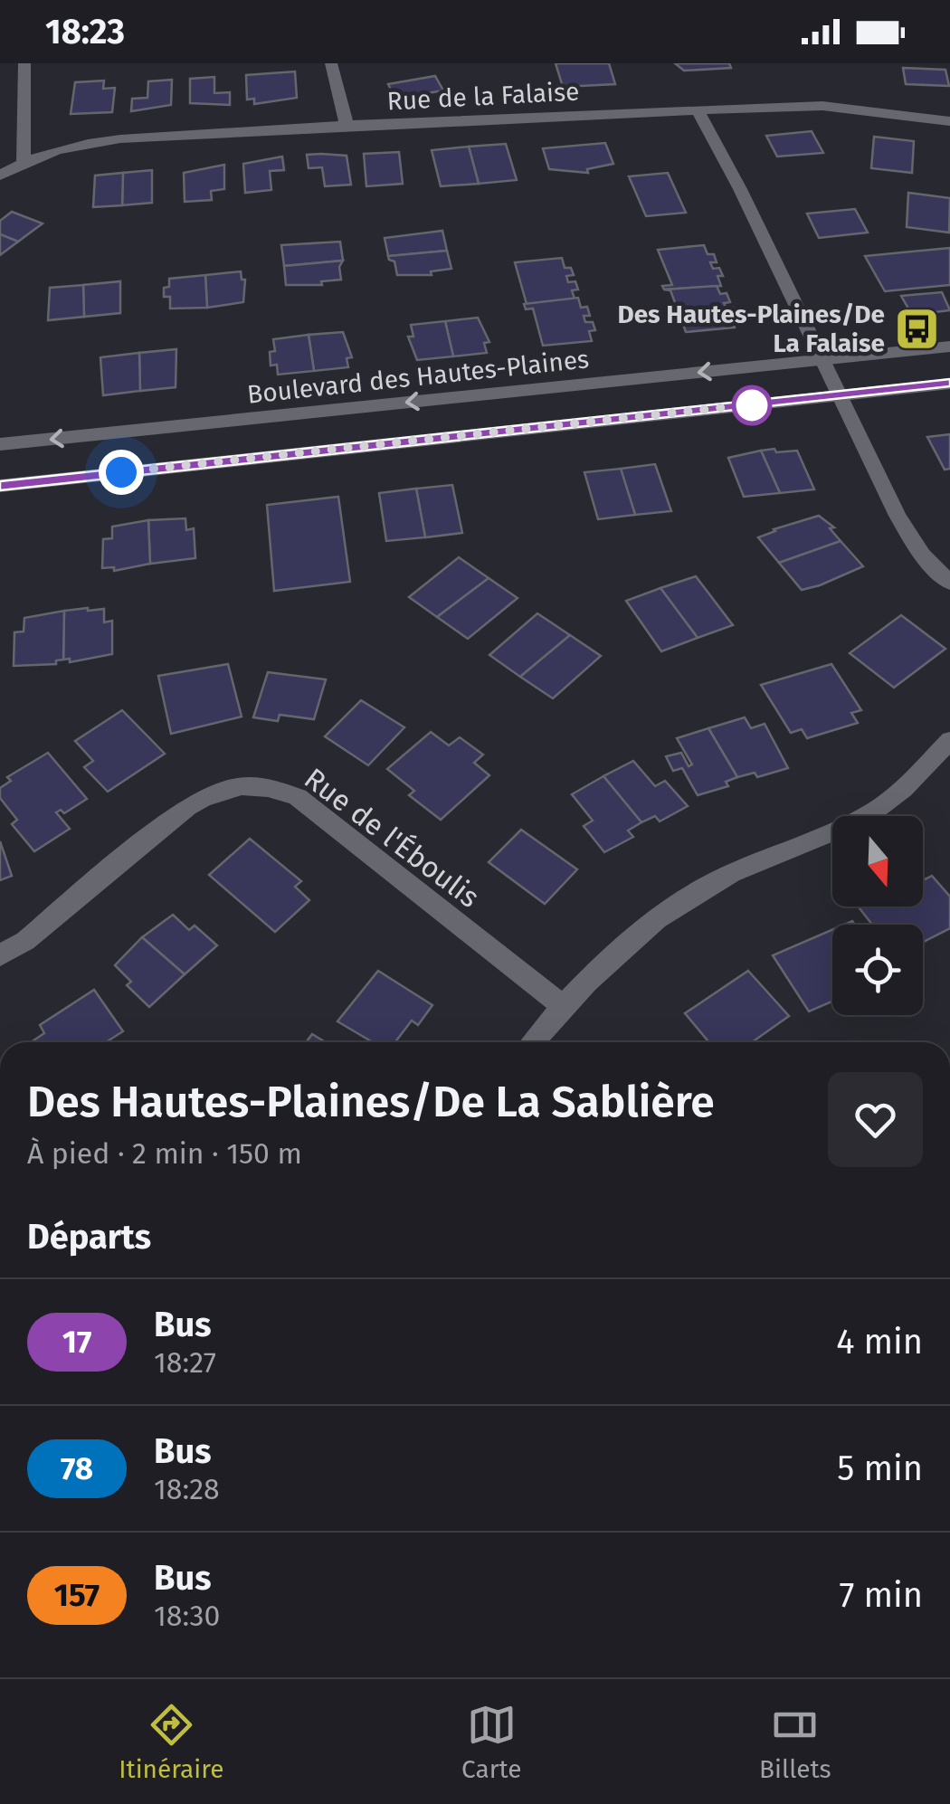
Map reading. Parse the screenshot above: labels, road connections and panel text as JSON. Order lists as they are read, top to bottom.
{
  "streets": {
    "street": ["Rue de la Falaise", "Boulevard des Hautes-Plaines", "Rue de l'Éboulis"]
  },
  "places": {
    "bus stop": ["Des Hautes-Plaines/De La Falaise"]
  },
  "lines": ["bus line 17"],
  "north": "bottom",
  "page": {
    "status": "18:23",
    "heading": [
      ["Des Hautes-Plaines/De La Sablière", "À pied · 2 min · 150 m"],
      "Départs"
    ],
    "list": [
      {
        "mark": "17",
        "name": "Bus",
        "note": "18:27",
        "value": "4 min"
      },
      {
        "mark": "78",
        "name": "Bus",
        "note": "18:28",
        "value": "5 min"
      },
      {
        "mark": "157",
        "name": "Bus",
        "note": "18:30",
        "value": "7 min"
      }
    ],
    "tabs": ["Itinéraire", "Carte", "Billets"]
  }
}
